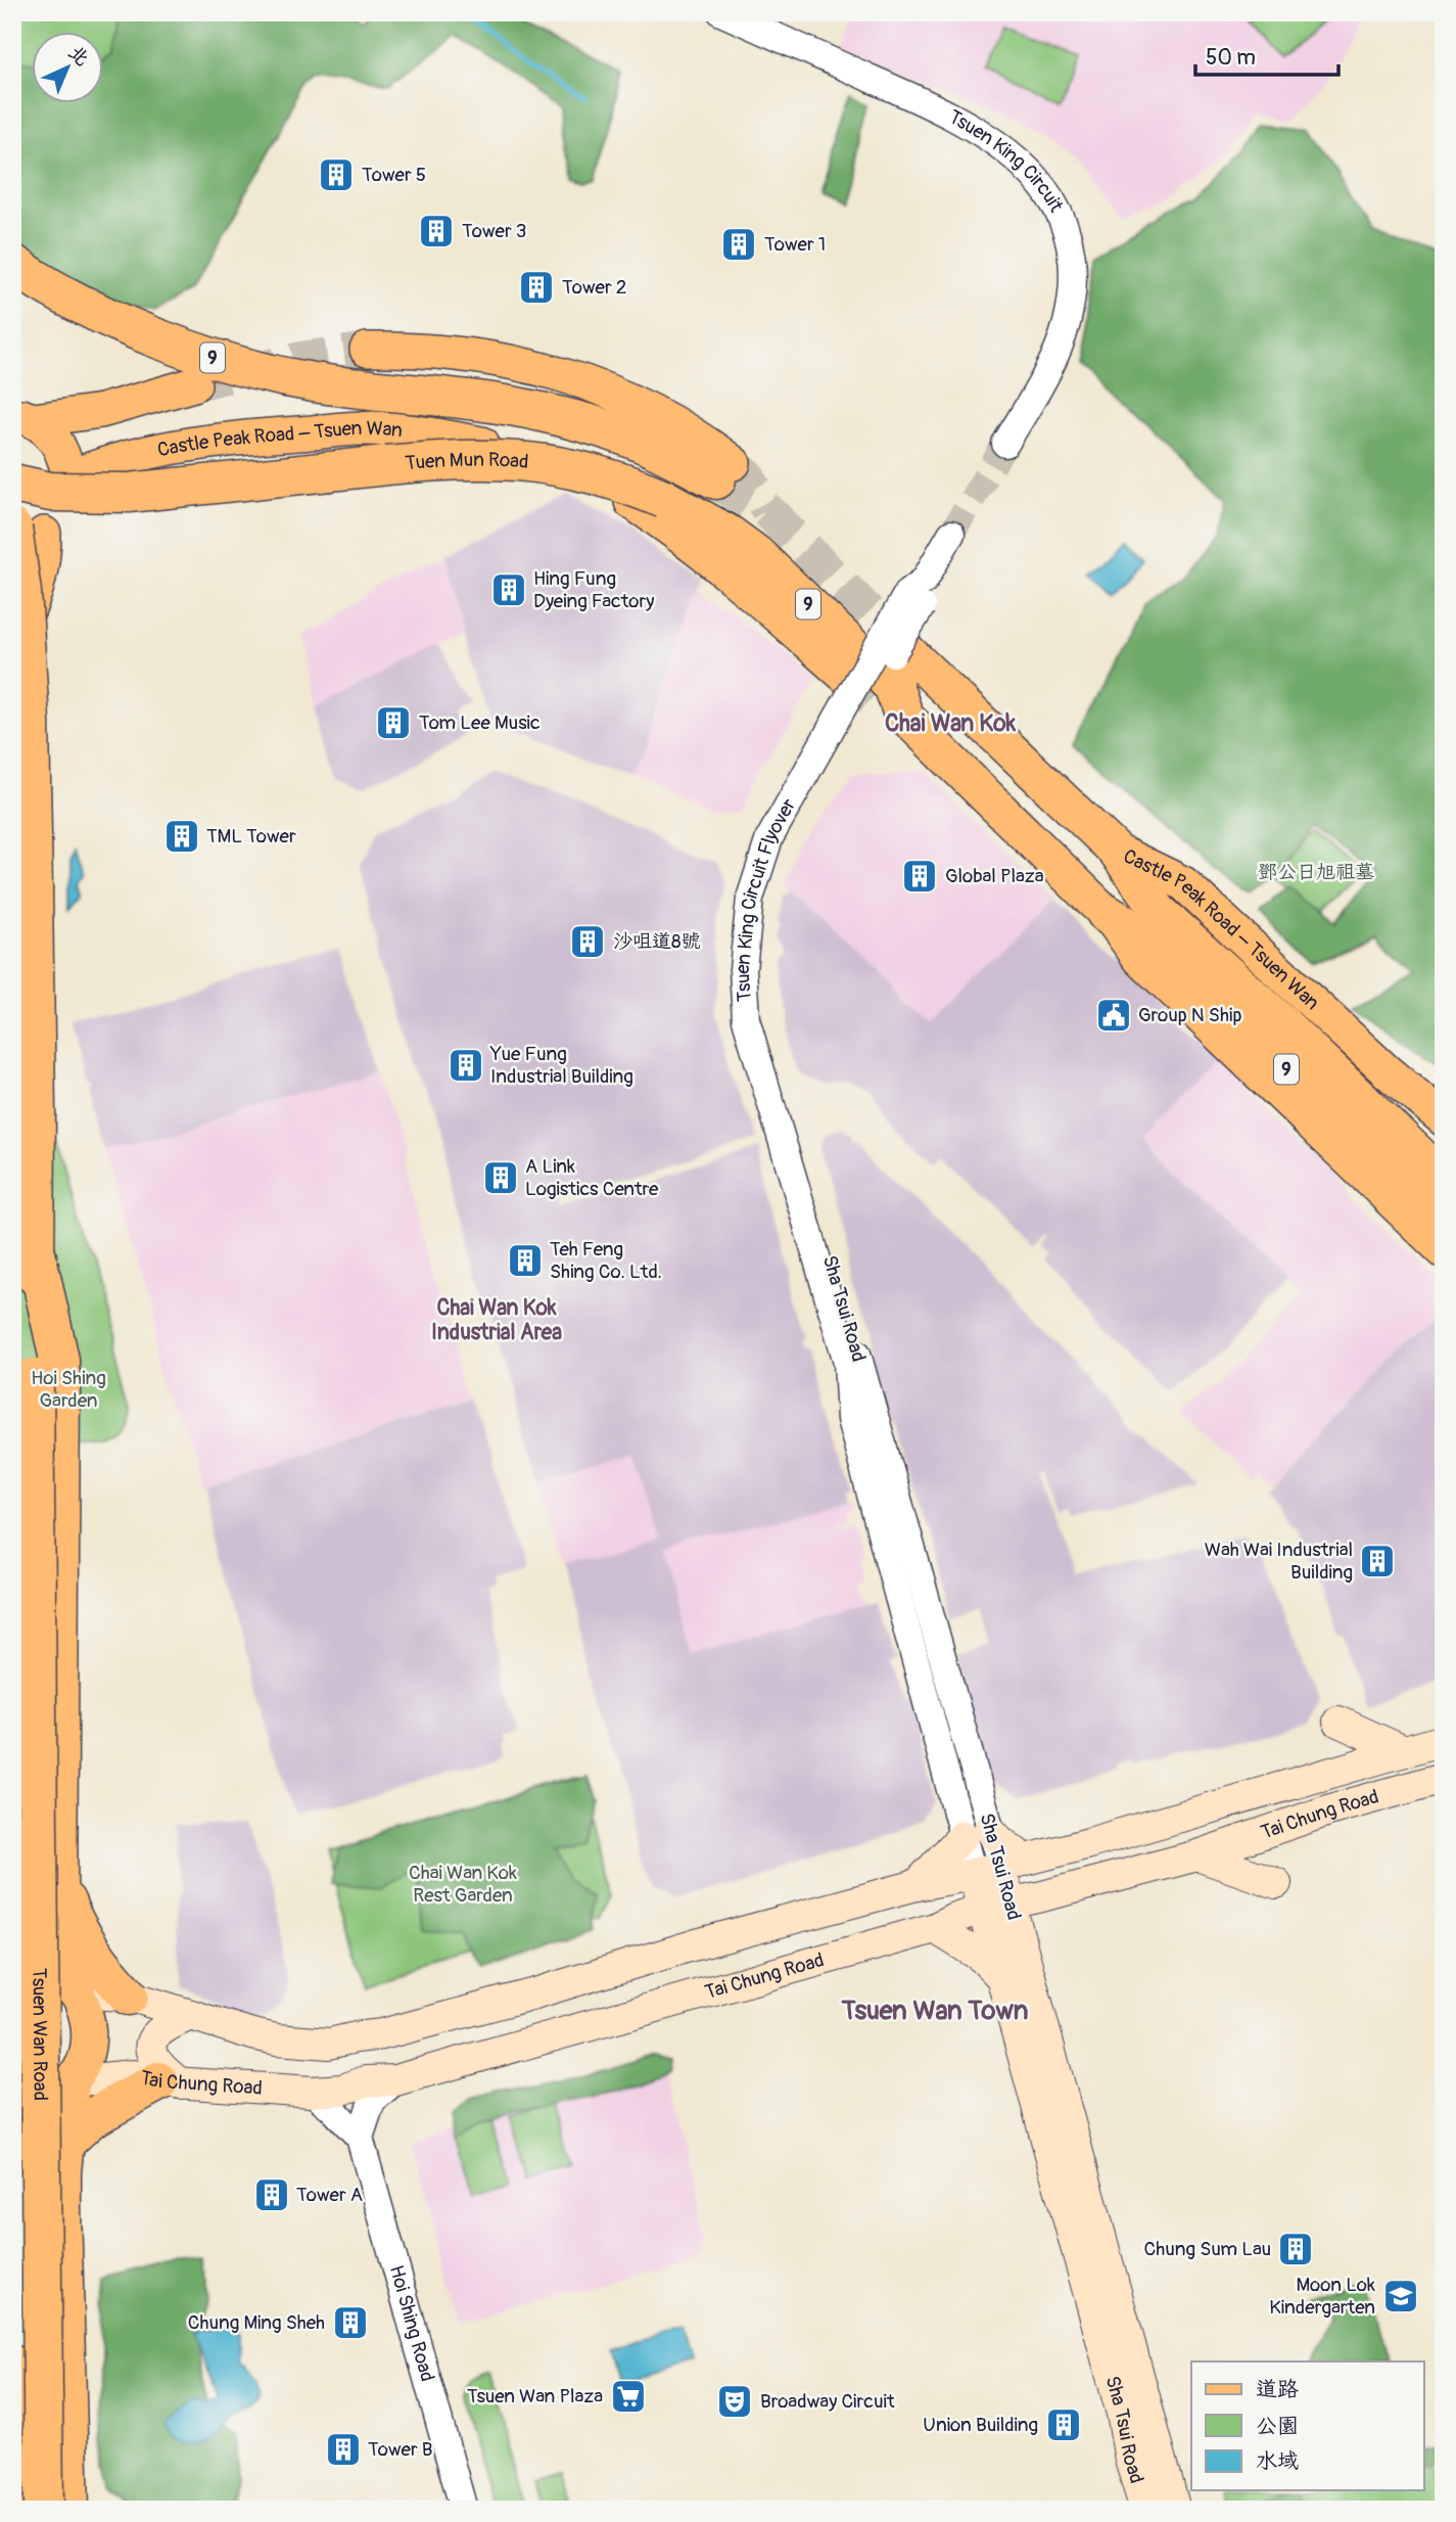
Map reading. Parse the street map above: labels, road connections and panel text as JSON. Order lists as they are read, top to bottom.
{
  "streets": {
    "highway": [
      "9",
      "Castle Peak Road – Tsuen Wan",
      "Tuen Mun Road",
      "Tsuen Wan Road"
    ],
    "main road": ["Sha Tsui Road", "Tai Chung Road"],
    "street": ["Tsuen King Circuit", "Tsuen King Circuit Flyover", "Hoi Shing Road"]
  },
  "crossings": [
    ["9", "Castle Peak Road – Tsuen Wan"],
    ["Castle Peak Road – Tsuen Wan", "Tuen Mun Road"],
    ["Tsuen King Circuit Flyover", "Sha Tsui Road"],
    ["Sha Tsui Road", "Tai Chung Road"],
    ["Tai Chung Road", "Hoi Shing Road"]
  ],
  "districts": ["Chai Wan Kok", "Chai Wan Kok Industrial Area", "Tsuen Wan Town"],
  "parks": ["鄧公日旭祖墓", "Hoi Shing Garden", "Chai Wan Kok Rest Garden"],
  "places": {
    "building": [
      "Tower 5",
      "Tower 3",
      "Tower 1",
      "Tower 2",
      "Hing Fung Dyeing Factory",
      "Tom Lee Music",
      "TML Tower",
      "Global Plaza",
      "沙咀道8號",
      "Yue Fung Industrial Building",
      "A Link Logistics Centre",
      "Teh Feng Shing Co. Ltd.",
      "Wah Wai Industrial Building",
      "Tower A",
      "Chung Sum Lau",
      "Chung Ming Sheh",
      "Union Building",
      "Tower B"
    ],
    "public building": ["Group N Ship"],
    "school or university": ["Moon Lok Kindergarten"],
    "supermarket": ["Tsuen Wan Plaza"],
    "theatre": ["Broadway Circuit"]
  },
  "legend": ["道路", "公園", "水域"],
  "scale_bar": "50 m",
  "north": "top right"
}
